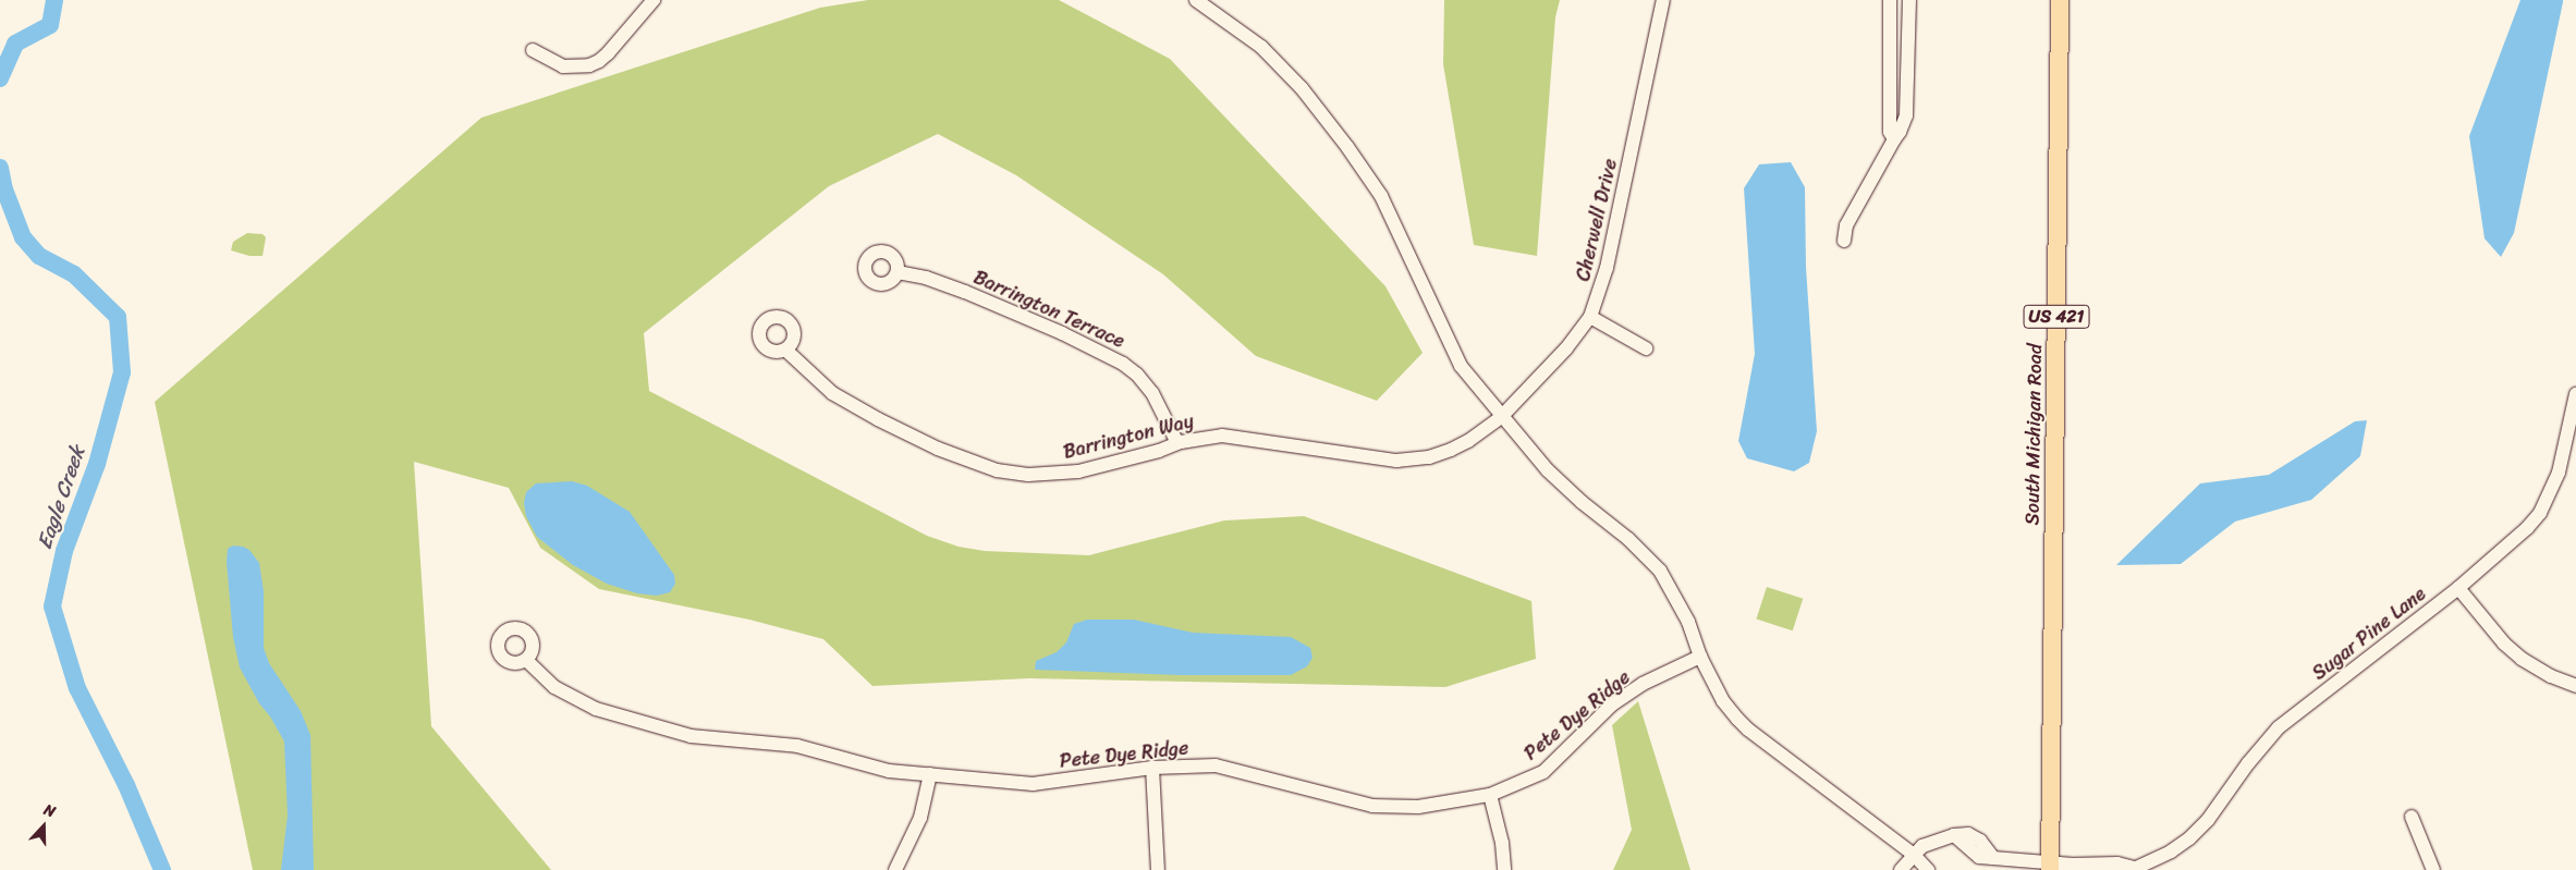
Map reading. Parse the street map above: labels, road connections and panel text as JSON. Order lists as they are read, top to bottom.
{
  "streets": {
    "main road": ["US 421", "South Michigan Road"],
    "street": [
      "Cherwell Drive",
      "Barrington Terrace",
      "Barrington Way",
      "Sugar Pine Lane",
      "Pete Dye Ridge"
    ]
  },
  "crossings": [
    ["Cherwell Drive", "Barrington Way"],
    ["Barrington Terrace", "Barrington Way"],
    ["South Michigan Road", "Sugar Pine Lane"]
  ],
  "water": ["Eagle Creek"],
  "north": "top"
}
